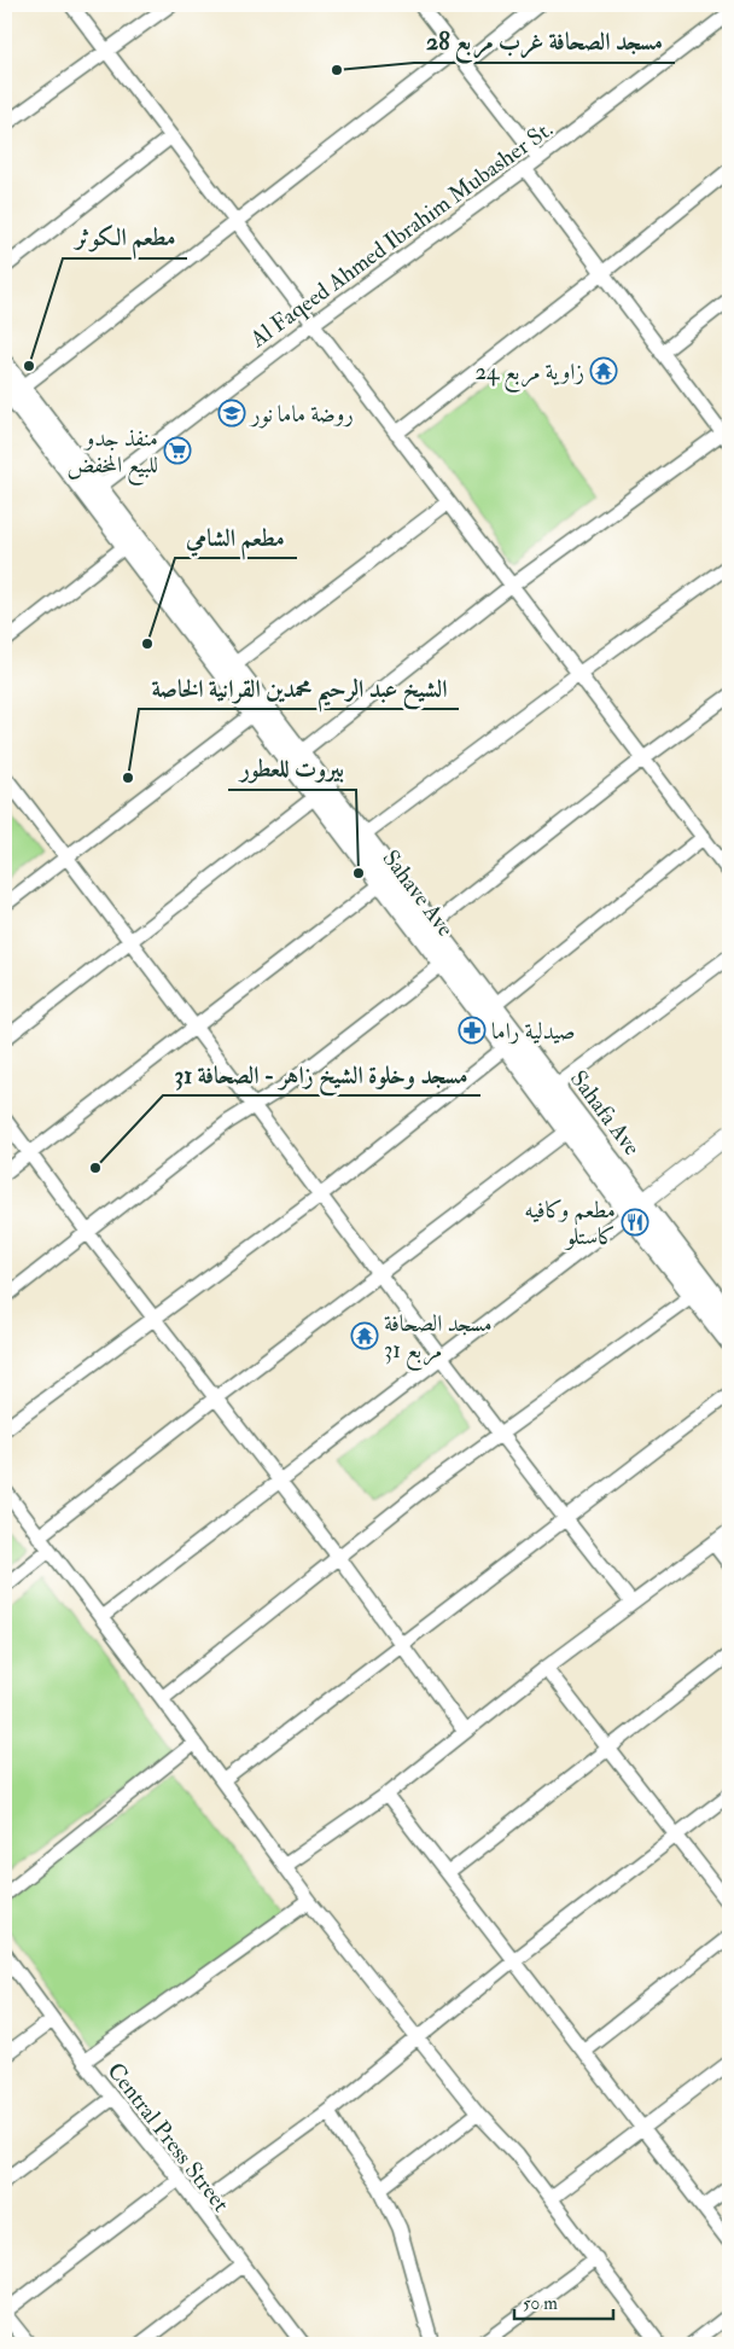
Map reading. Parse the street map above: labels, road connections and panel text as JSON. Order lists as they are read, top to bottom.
{
  "streets": {
    "main road": ["Sahave Ave", "Sahafa Ave"],
    "street": ["Al Faqeed Ahmed Ibrahim Mubasher St.", "Central Press Street"]
  },
  "crossings": [
    ["Al Faqeed Ahmed Ibrahim Mubasher St.", "Sahave Ave"],
    ["Al Faqeed Ahmed Ibrahim Mubasher St.", "Sahafa Ave"],
    ["Sahave Ave", "Sahafa Ave"]
  ],
  "places": {
    "other": [
      "مسجد الصحافة غرب مربع 28",
      "مطعم الكوثر",
      "مطعم الشامي",
      "الشيخ عبد الرحيم محمدين القرانية الخاصة",
      "بيروت للعطور",
      "مسجد وخلوة الشيخ زاهر - الصحافة 31"
    ],
    "temple": ["زاوية مربع 24", "مسجد الصحافة مربع 31"],
    "school or university": ["روضة ماما نور"],
    "supermarket": ["منفذ جدو للبيع المخفض"],
    "pharmacy": ["صيدلية راما"],
    "restaurant": ["مطعم وكافيه كاستلو"]
  },
  "scale_bar": "50 m"
}
